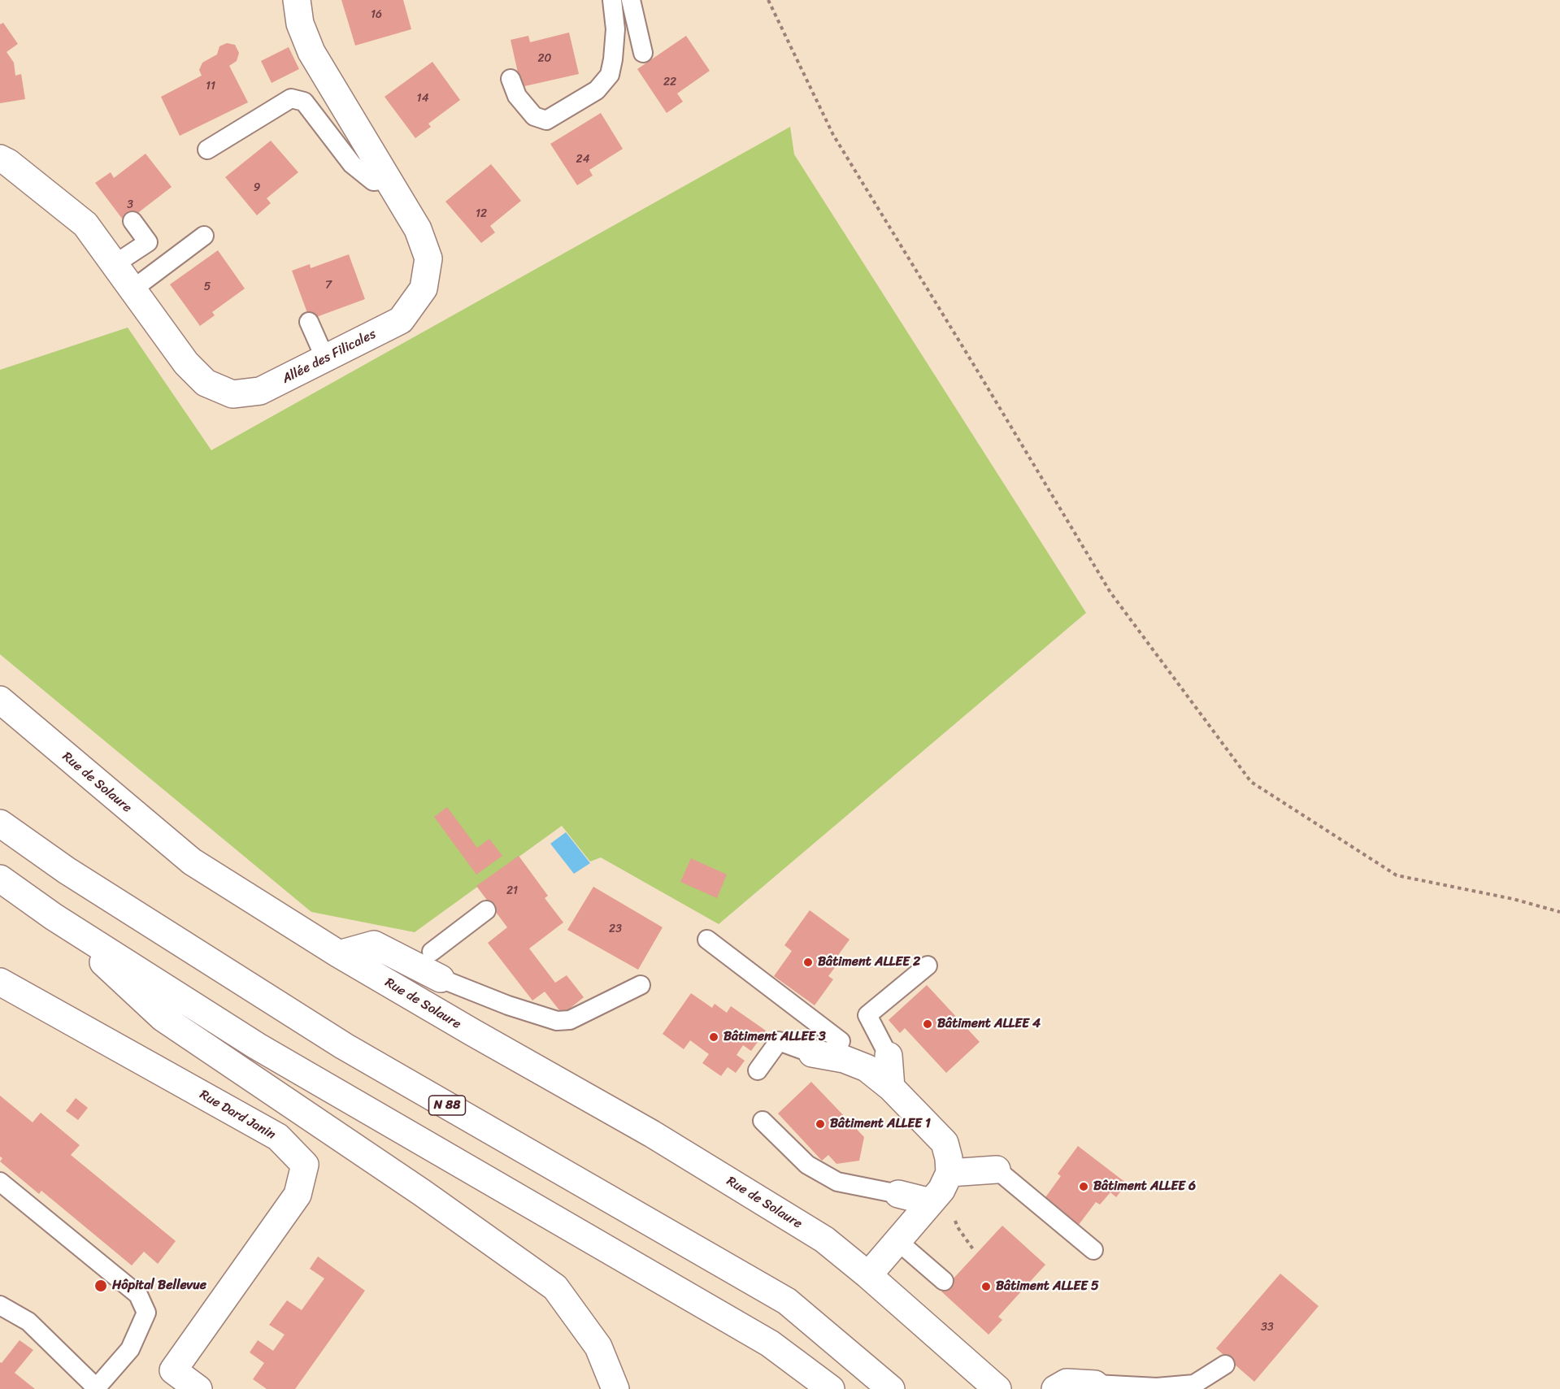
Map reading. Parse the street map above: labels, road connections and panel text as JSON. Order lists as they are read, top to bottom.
{
  "streets": {
    "main road": [
      "Allée des Filicales",
      "Rue de Solaure",
      "N 88",
      "Rue Dard Janin"
    ]
  },
  "places": [
    "Bâtiment ALLEE 2",
    "Bâtiment ALLEE 4",
    "Bâtiment ALLEE 3",
    "Bâtiment ALLEE 1",
    "Bâtiment ALLEE 6",
    "Hôpital Bellevue",
    "Bâtiment ALLEE 5"
  ],
  "house_numbers": [
    "16",
    "20",
    "22",
    "11",
    "14",
    "24",
    "9",
    "3",
    "12",
    "7",
    "5",
    "21",
    "23",
    "33"
  ]
}
